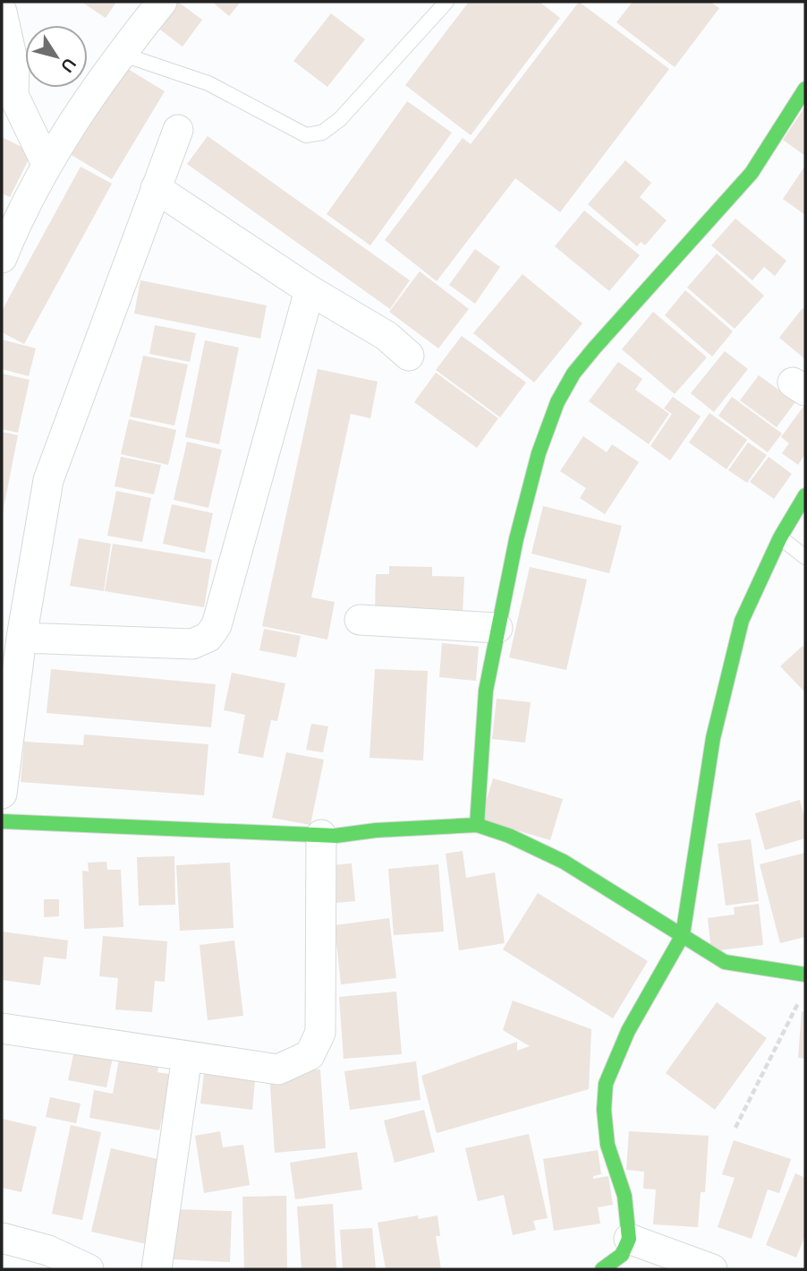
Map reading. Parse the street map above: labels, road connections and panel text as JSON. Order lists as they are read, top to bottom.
{
  "north": "bottom right"
}
